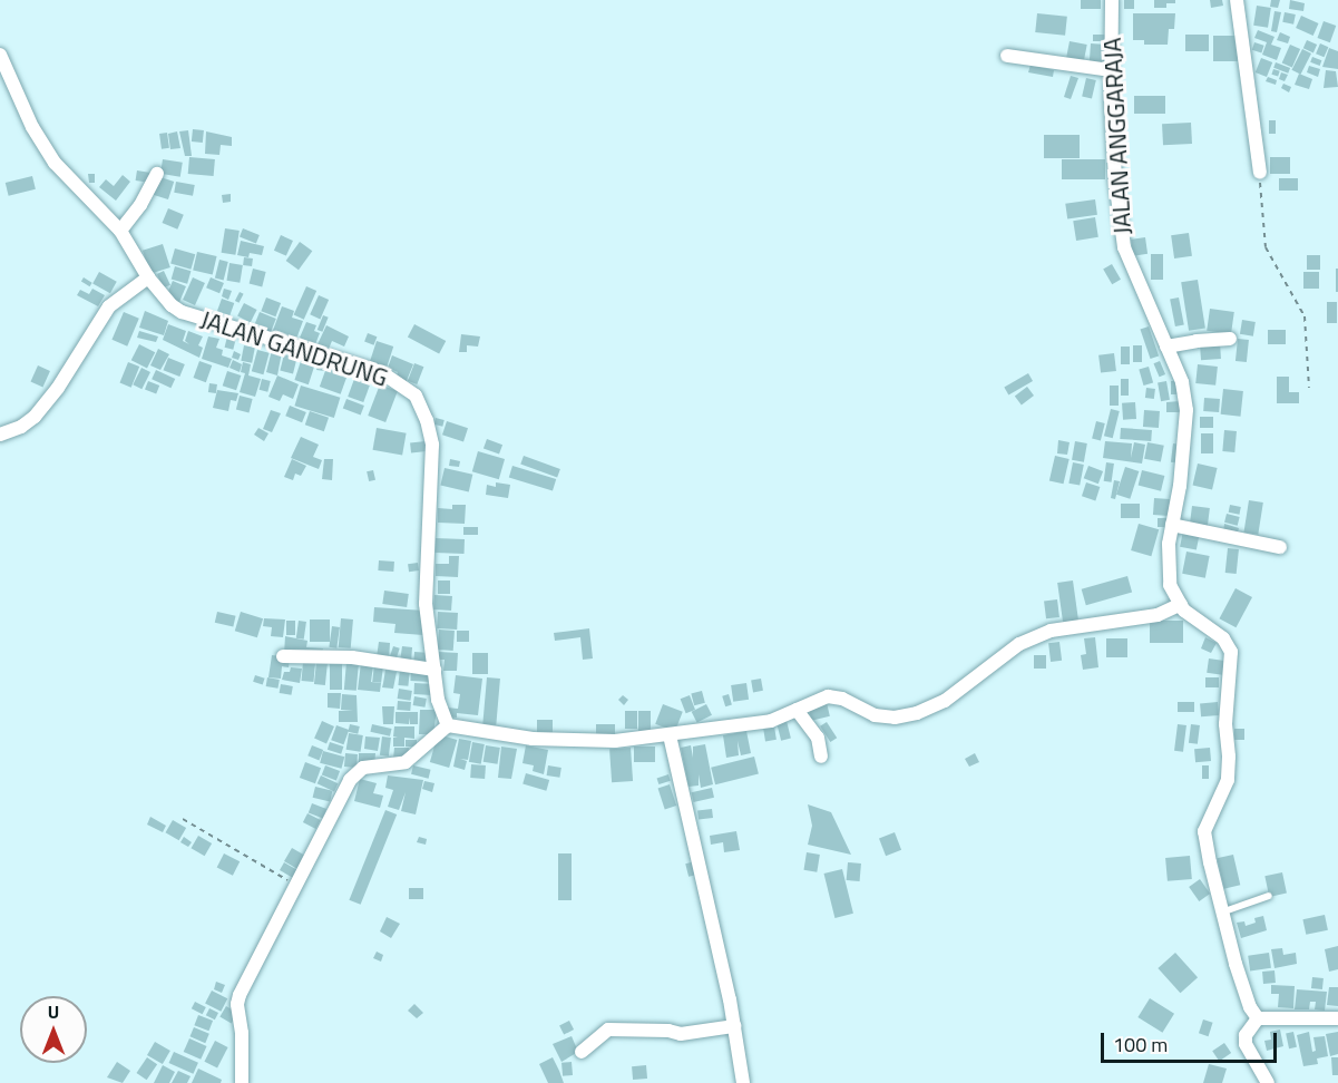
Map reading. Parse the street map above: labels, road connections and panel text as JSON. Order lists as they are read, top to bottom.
{
  "streets": {
    "street": ["JALAN ANGGARAJA", "JALAN GANDRUNG"]
  },
  "scale_bar": "100 m",
  "north": "top"
}
